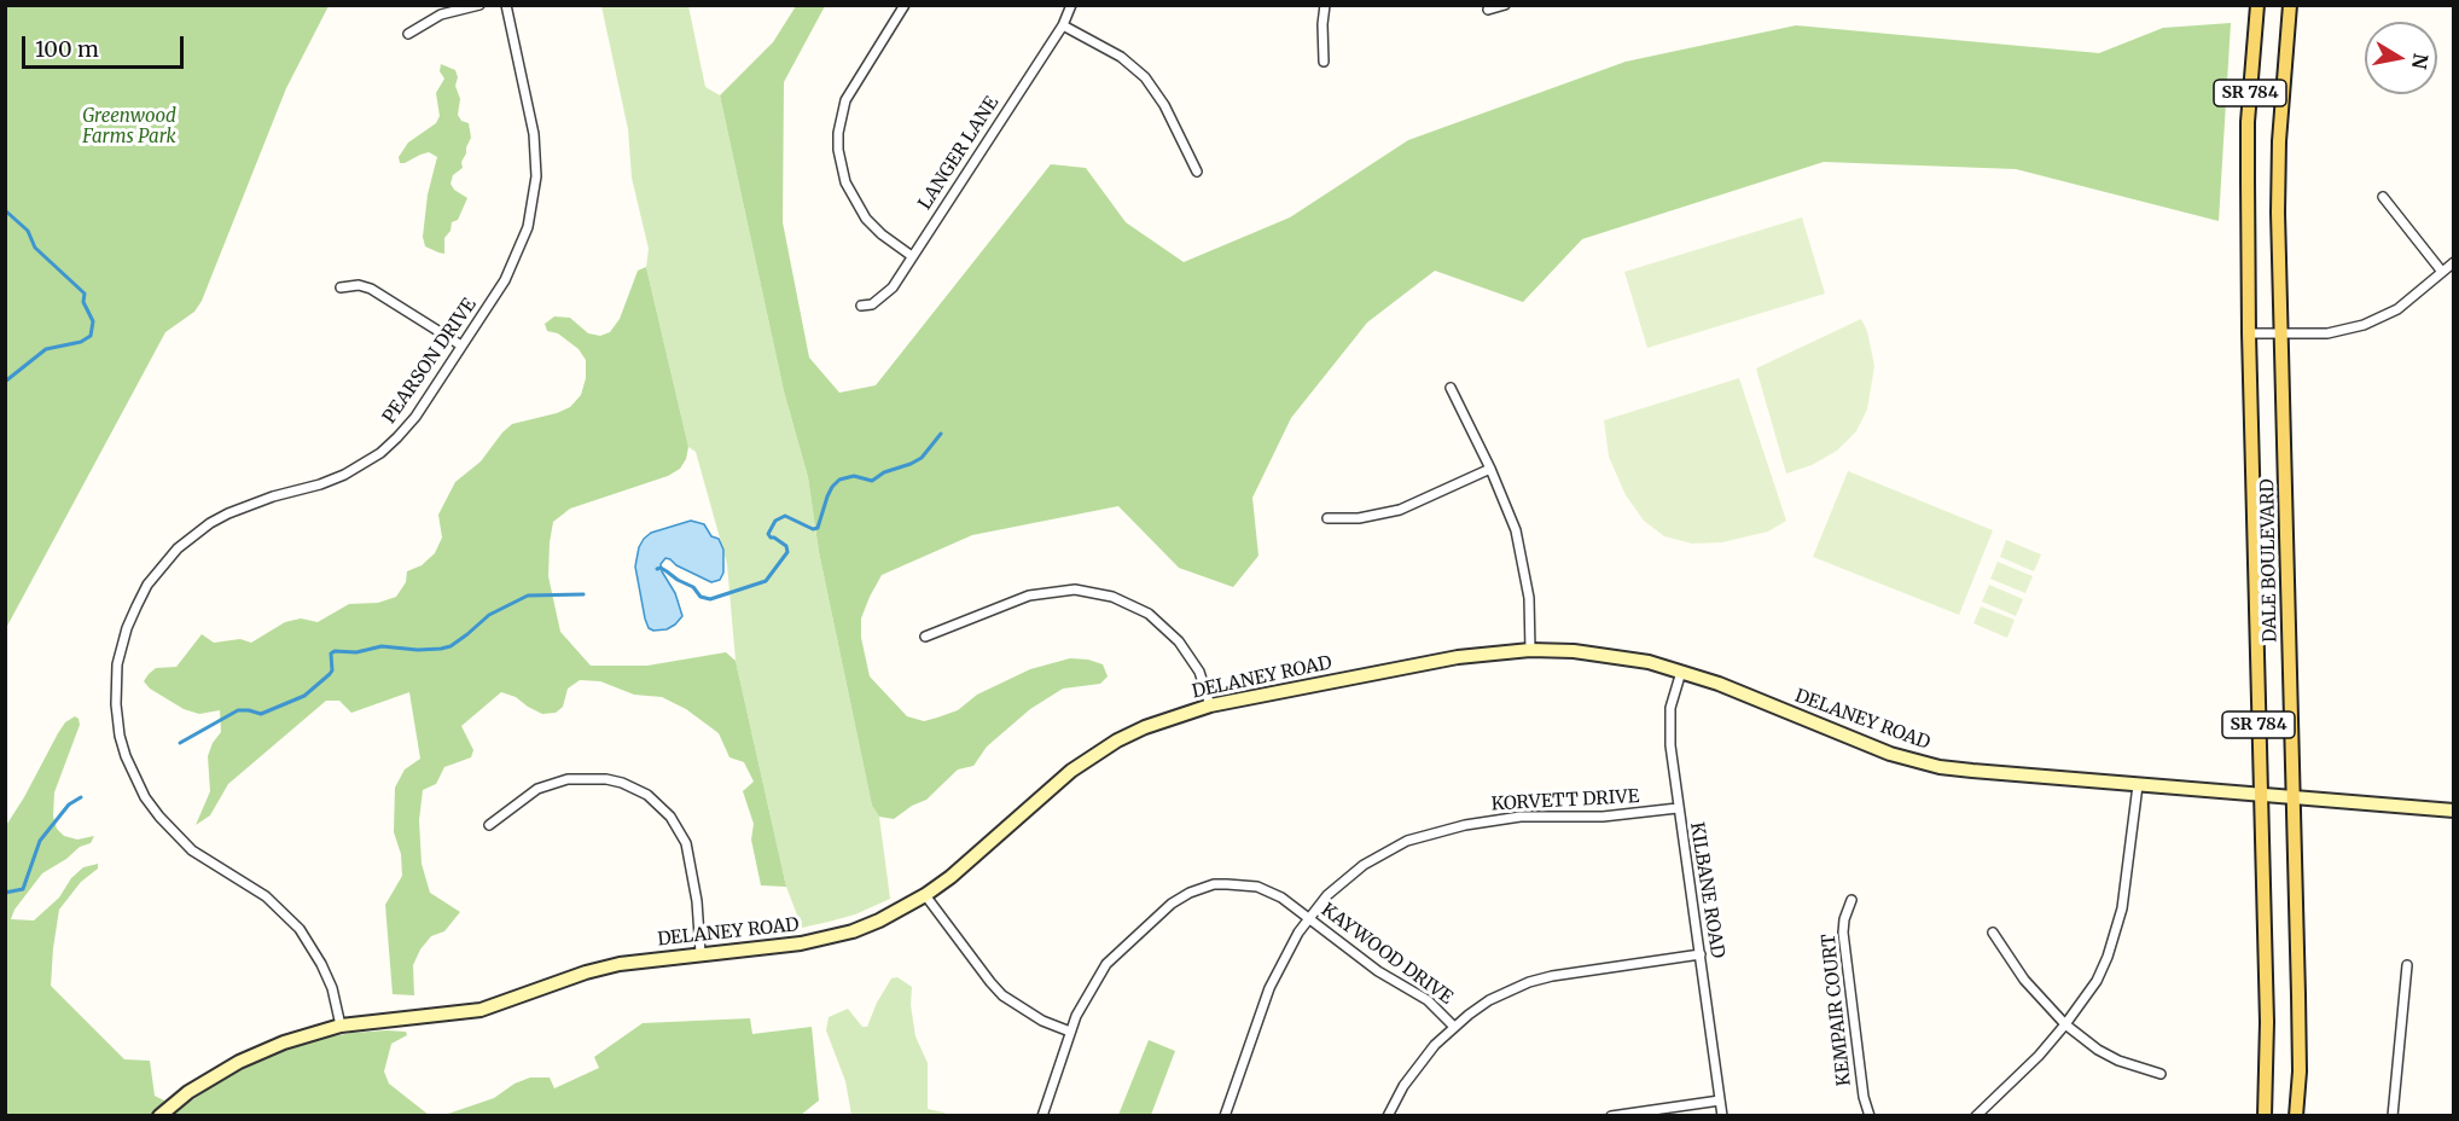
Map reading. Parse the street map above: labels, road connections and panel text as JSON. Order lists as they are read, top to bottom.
{
  "streets": {
    "main road": ["SR 784", "DALE BOULEVARD"],
    "street": [
      "LANGER LANE",
      "PEARSON DRIVE",
      "DELANEY ROAD",
      "KORVETT DRIVE",
      "KILBANE ROAD",
      "KAYWOOD DRIVE",
      "KEMPAIR COURT"
    ]
  },
  "crossings": [
    ["PEARSON DRIVE", "DELANEY ROAD"],
    ["DALE BOULEVARD", "DELANEY ROAD"],
    ["DELANEY ROAD", "KILBANE ROAD"],
    ["KORVETT DRIVE", "KILBANE ROAD"],
    ["KORVETT DRIVE", "KAYWOOD DRIVE"]
  ],
  "parks": ["Greenwood Farms Park"],
  "scale_bar": "100 m",
  "north": "right"
}
